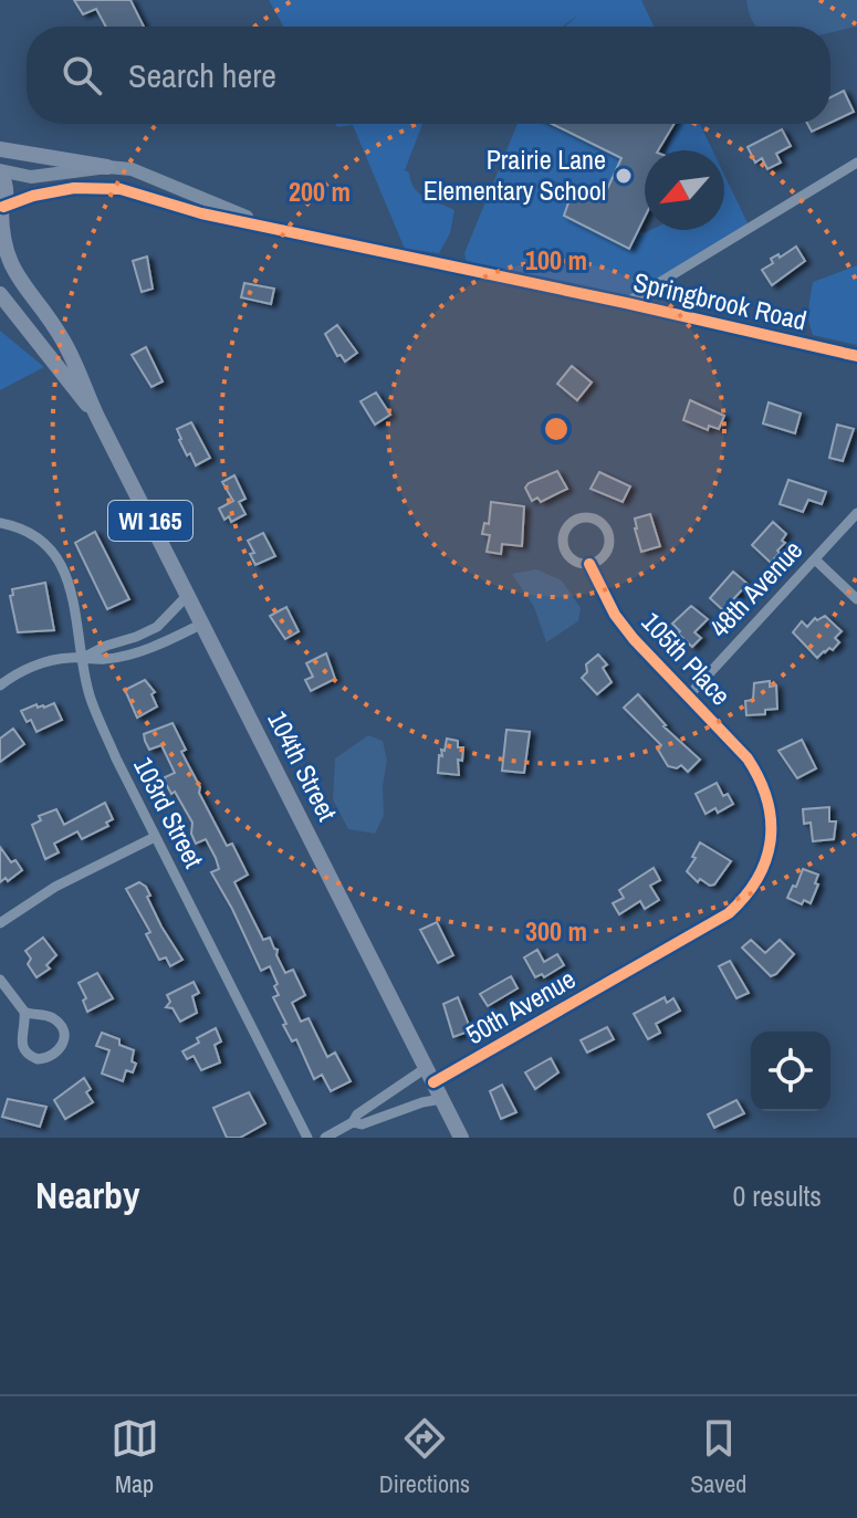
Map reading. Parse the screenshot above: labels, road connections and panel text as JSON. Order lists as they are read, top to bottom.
{
  "streets": {
    "main road": ["WI 165", "104th Street"],
    "street": [
      "Springbrook Road",
      "48th Avenue",
      "105th Place",
      "103rd Street",
      "50th Avenue"
    ]
  },
  "crossings": [
    ["Springbrook Road", "WI 165"],
    ["Springbrook Road", "104th Street"],
    ["WI 165", "104th Street"],
    ["48th Avenue", "105th Place"],
    ["105th Place", "50th Avenue"],
    ["104th Street", "50th Avenue"]
  ],
  "places": ["Prairie Lane Elementary School"],
  "north": "bottom left",
  "page": {
    "search": "Search here",
    "heading": ["Nearby", "0 results"],
    "nav": ["Map", "Directions", "Saved"]
  },
  "rings": ["200 m", "100 m", "300 m"]
}
